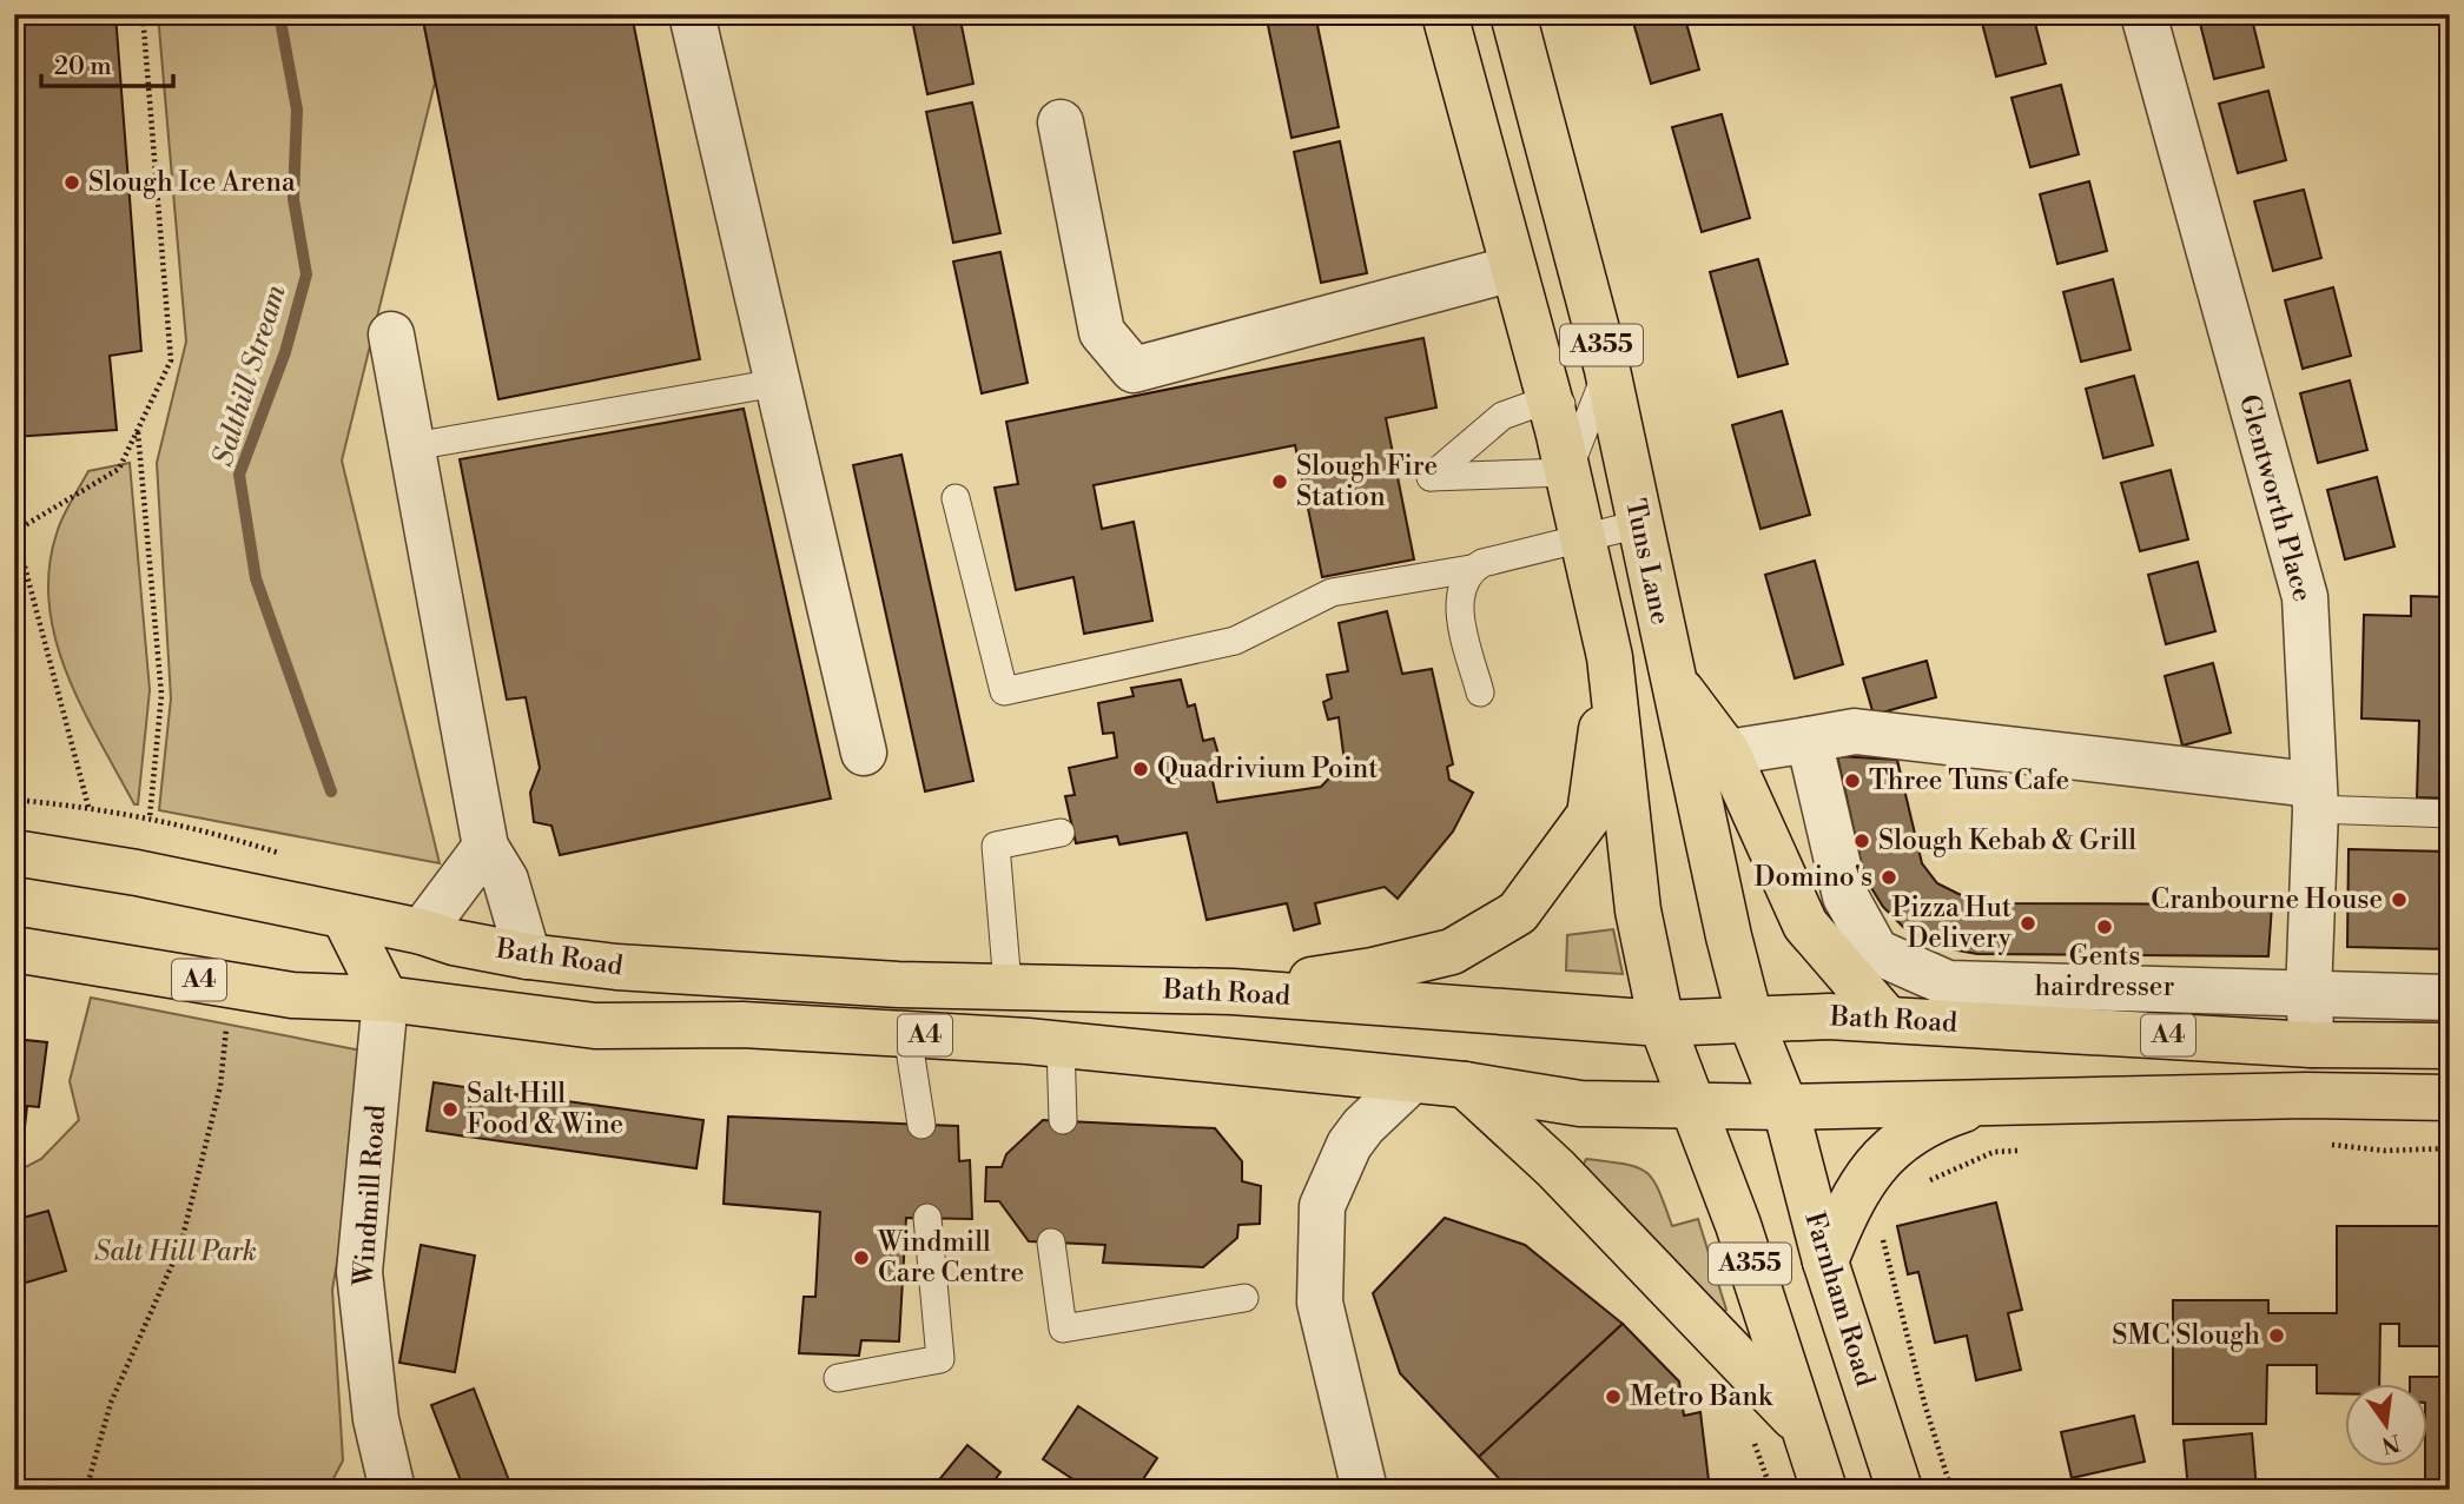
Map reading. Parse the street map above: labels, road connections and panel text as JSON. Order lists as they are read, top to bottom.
{
  "streets": {
    "main road": [
      "A355",
      "Tuns Lane",
      "Bath Road",
      "A4",
      "Farnham Road"
    ],
    "street": ["Glentworth Place", "Windmill Road"]
  },
  "crossings": [
    ["A355", "Tuns Lane"],
    ["A355", "A4"],
    ["Glentworth Place", "Bath Road"],
    ["Tuns Lane", "Bath Road"],
    ["Tuns Lane", "A4"],
    ["Tuns Lane", "Farnham Road"],
    ["A4", "Windmill Road"],
    ["A4", "Farnham Road"]
  ],
  "water": ["Salthill Stream"],
  "parks": ["Salt Hill Park"],
  "places": [
    "Slough Ice Arena",
    "Slough Fire Station",
    "Quadrivium Point",
    "Three Tuns Cafe",
    "Slough Kebab & Grill",
    "Domino's",
    "Cranbourne House",
    "Pizza Hut Delivery",
    "Gents hairdresser",
    "Salt Hill Food & Wine",
    "Windmill Care Centre",
    "SMC Slough",
    "Metro Bank"
  ],
  "scale_bar": "20 m",
  "north": "bottom"
}
